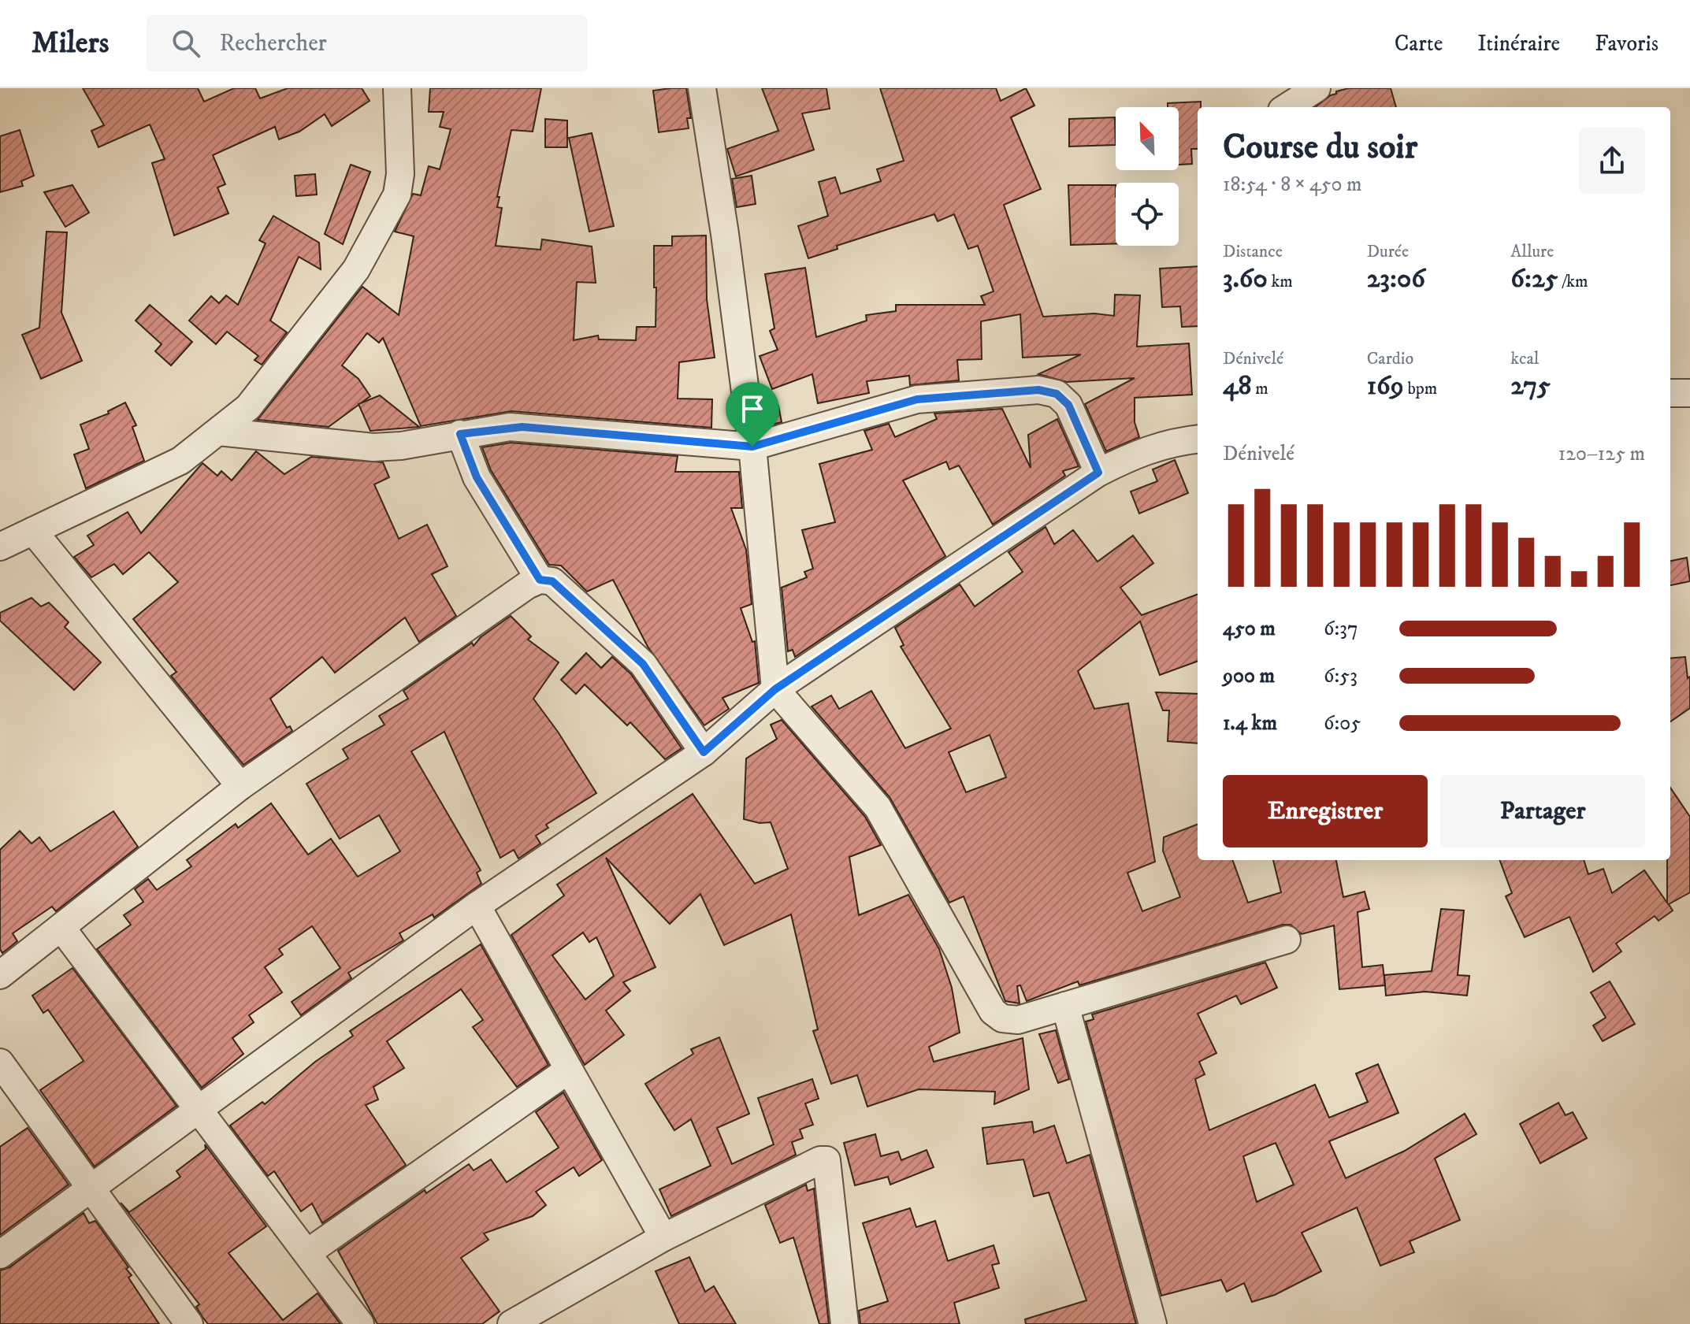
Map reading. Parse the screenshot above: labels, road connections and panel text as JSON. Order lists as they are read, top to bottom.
{
  "north": "top left",
  "page": {
    "header": "Milers",
    "search": "Rechercher",
    "nav": ["Carte", "Itinéraire", "Favoris"],
    "heading": ["Course du soir", "18:54 · 8 × 450 m"],
    "stats": [
      ["Distance", "3.60 km"],
      ["Durée", "23:06"],
      ["Allure", "6:25 /km"],
      ["Dénivelé", "48 m"],
      ["Cardio", "169 bpm"],
      ["kcal", "275"]
    ],
    "chart": ["Dénivelé", "120–125 m"],
    "list": [
      {
        "name": "450 m",
        "note": "6:37"
      },
      {
        "name": "900 m",
        "note": "6:53"
      },
      {
        "name": "1.4 km",
        "note": "6:05"
      }
    ],
    "buttons": ["Enregistrer", "Partager"]
  }
}
